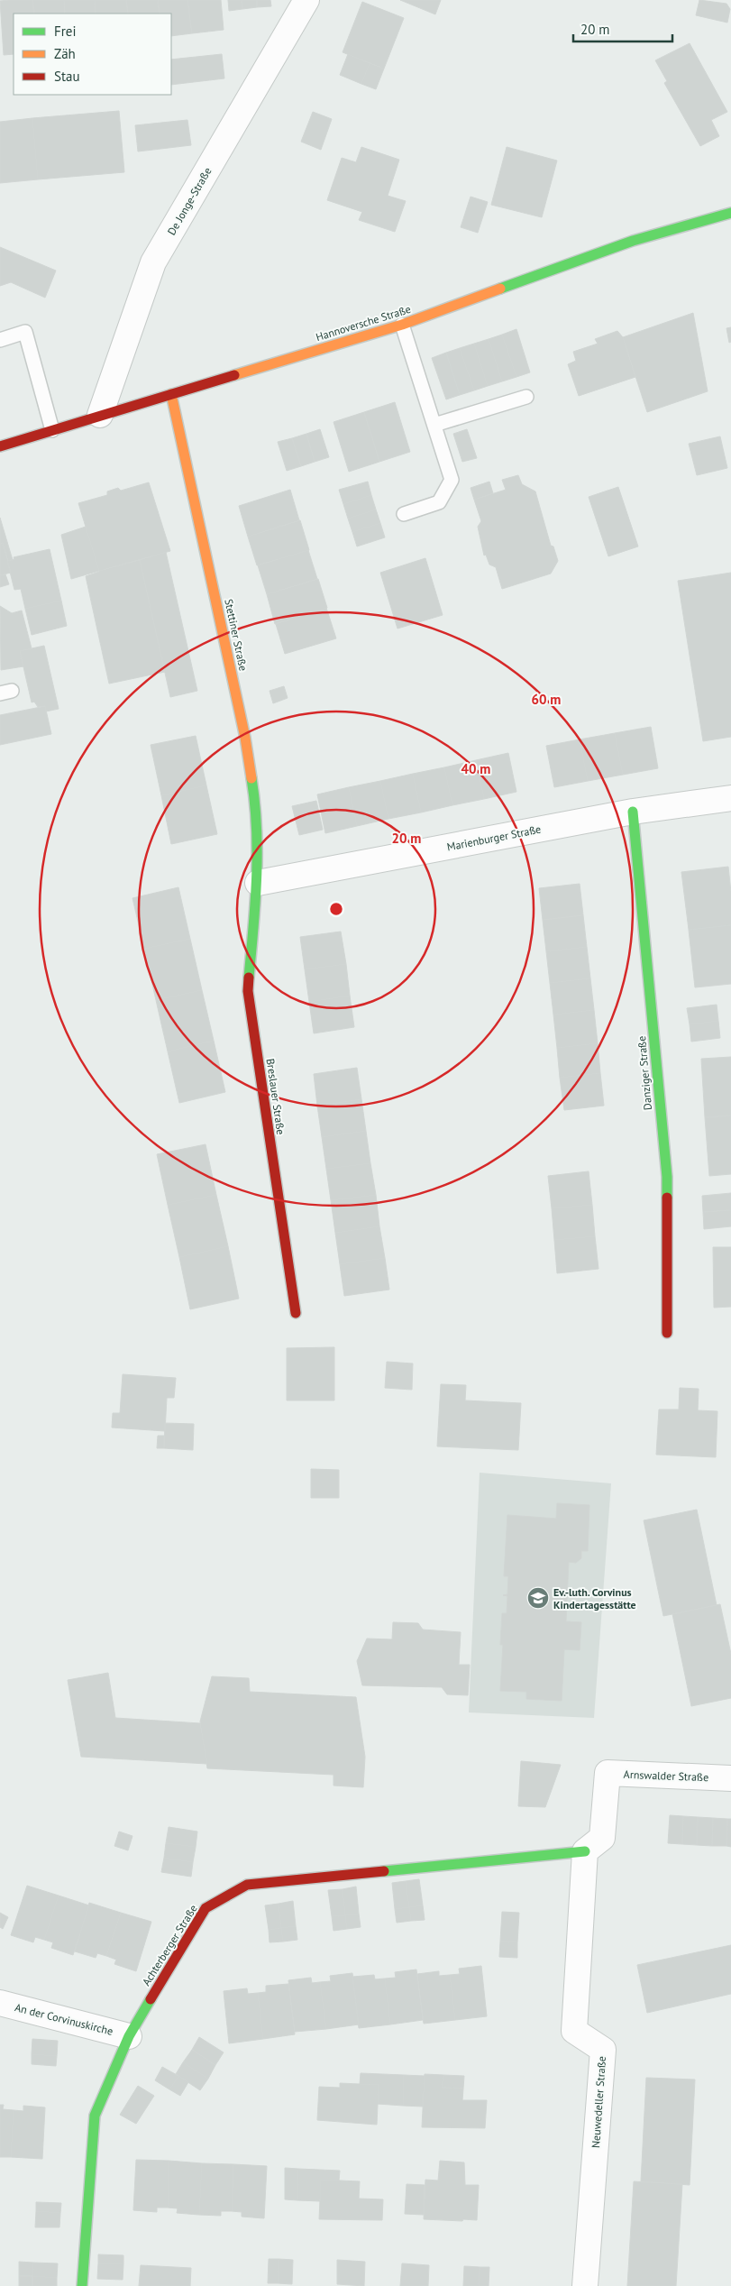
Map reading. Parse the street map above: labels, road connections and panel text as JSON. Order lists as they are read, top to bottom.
{
  "streets": {
    "street": [
      "De Jonge-Straße",
      "Hannoversche Straße",
      "Stettiner Straße",
      "Marienburger Straße",
      "Danziger Straße",
      "Breslauer Straße",
      "Arnswalder Straße",
      "Achterberger Straße",
      "An der Corvinuskirche",
      "Neuwedeller Straße"
    ]
  },
  "crossings": [
    ["De Jonge-Straße", "Hannoversche Straße"],
    ["Hannoversche Straße", "Stettiner Straße"],
    ["Stettiner Straße", "Marienburger Straße"],
    ["Stettiner Straße", "Breslauer Straße"],
    ["Marienburger Straße", "Danziger Straße"],
    ["Marienburger Straße", "Breslauer Straße"],
    ["Arnswalder Straße", "Achterberger Straße"],
    ["Arnswalder Straße", "Neuwedeller Straße"],
    ["Achterberger Straße", "An der Corvinuskirche"],
    ["Achterberger Straße", "Neuwedeller Straße"]
  ],
  "places": {
    "school or university": ["Ev.-luth. Corvinus Kindertagesstätte"]
  },
  "legend": ["Frei", "Zäh", "Stau"],
  "scale_bar": "20 m",
  "rings": ["60 m", "40 m", "20 m"]
}
